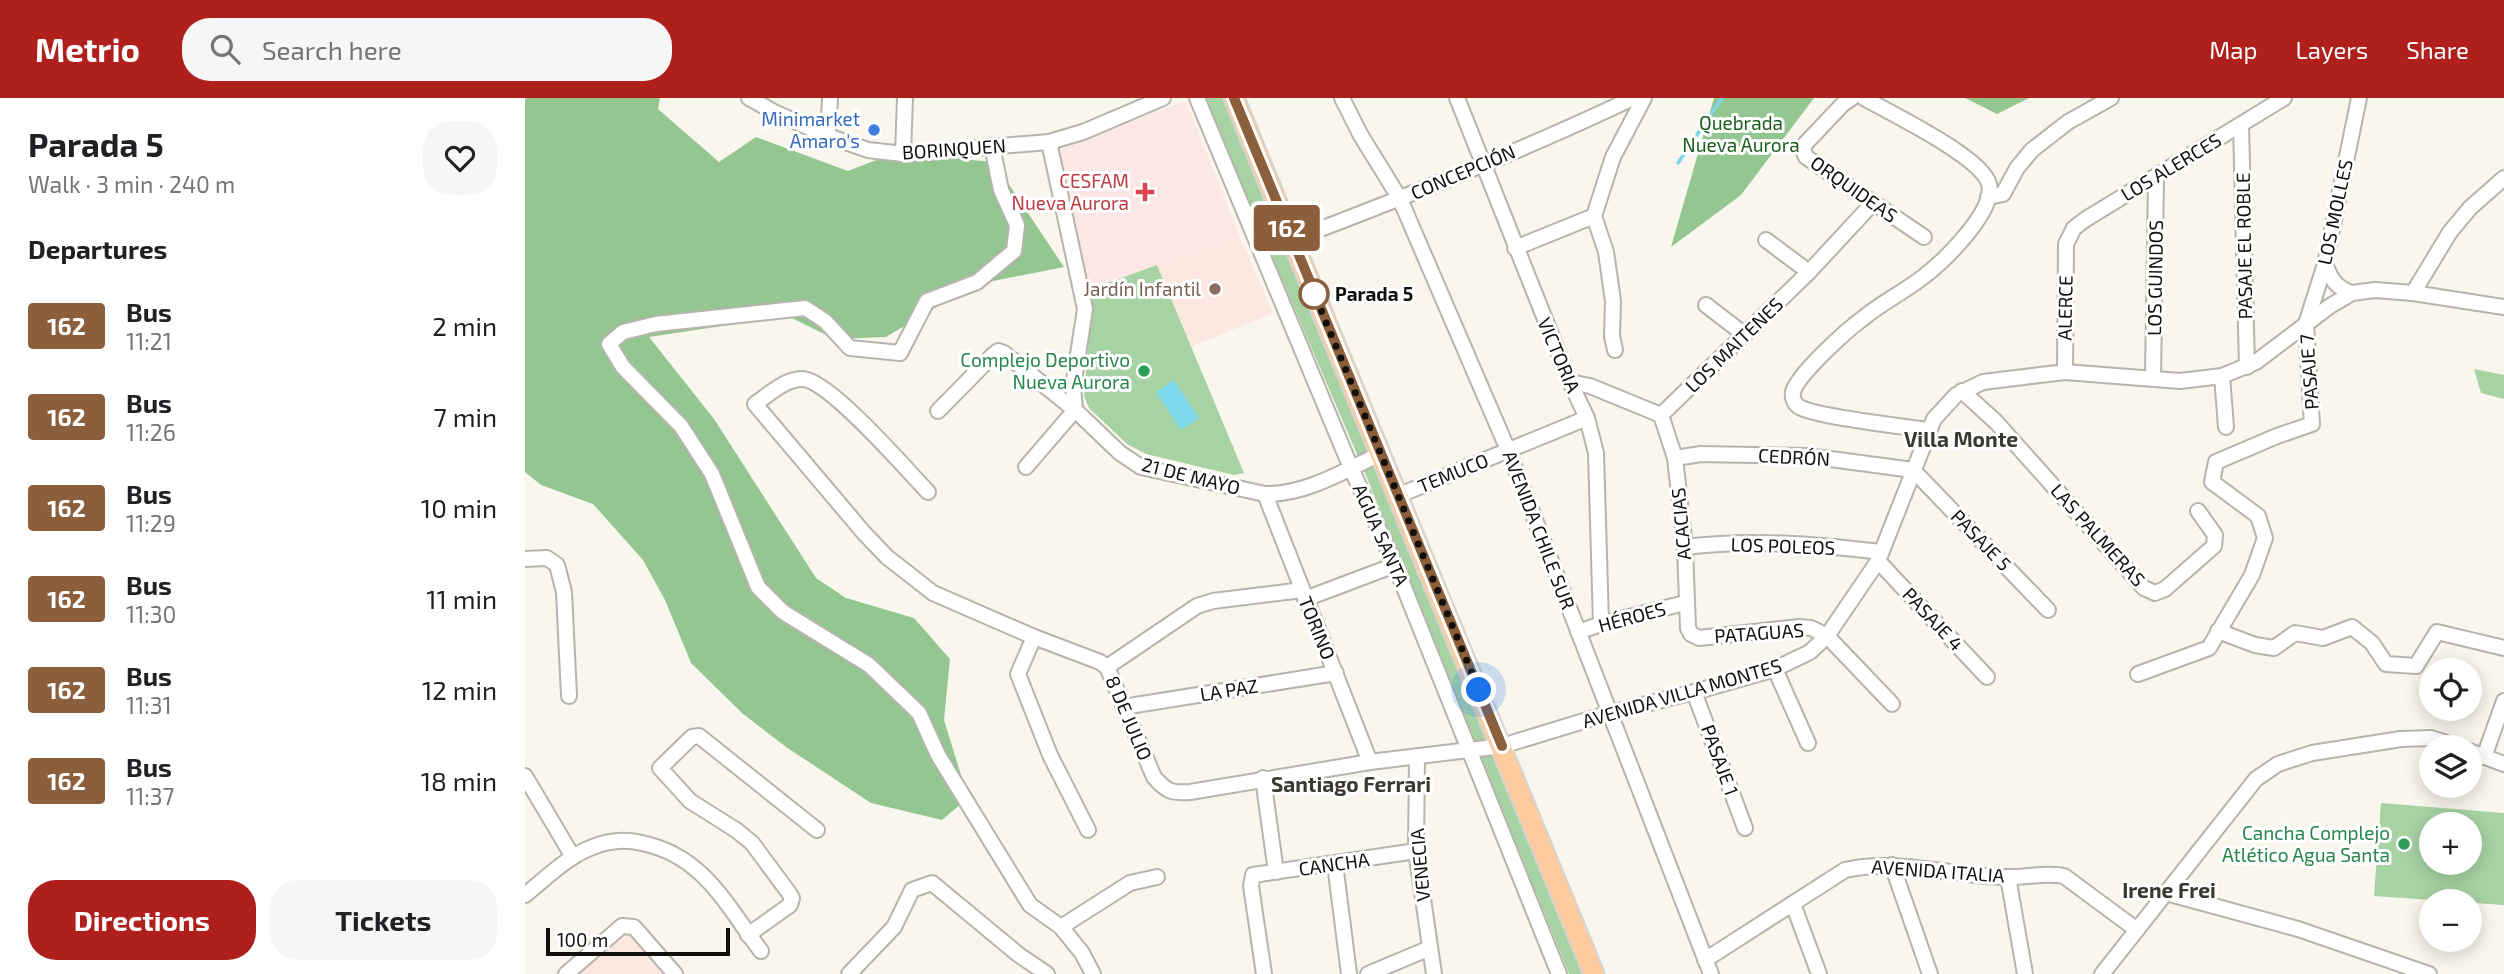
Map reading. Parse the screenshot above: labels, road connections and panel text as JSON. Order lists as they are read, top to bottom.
{
  "streets": {
    "street": [
      "BORINQUEN",
      "LOS ALERCES",
      "CONCEPCIÓN",
      "ORQUIDEAS",
      "LOS MOLLES",
      "PASAJE EL ROBLE",
      "LOS GUINDOS",
      "ALERCE",
      "LOS MAITENES",
      "VICTORIA",
      "PASAJE 7",
      "CEDRÓN",
      "TEMUCO",
      "21 DE MAYO",
      "ACACIAS",
      "AVENIDA CHILE SUR",
      "AGUA SANTA",
      "LAS PALMERAS",
      "PASAJE 5",
      "LOS POLEOS",
      "HÉROES",
      "PASAJE 4",
      "TORINO",
      "PATAGUAS",
      "LA PAZ",
      "AVENIDA VILLA MONTES",
      "8 DE JULIO",
      "PASAJE 1",
      "CANCHA",
      "VENECIA",
      "AVENIDA ITALIA"
    ]
  },
  "crossings": [
    ["LOS ALERCES", "PASAJE EL ROBLE"],
    ["LOS ALERCES", "LOS GUINDOS"],
    ["LOS ALERCES", "ALERCE"],
    ["CONCEPCIÓN", "VICTORIA"],
    ["CONCEPCIÓN", "AVENIDA CHILE SUR"],
    ["ORQUIDEAS", "LOS MAITENES"],
    ["LOS MOLLES", "PASAJE 7"],
    ["LOS MOLLES", "AVENIDA VILLA MONTES"],
    ["PASAJE EL ROBLE", "AVENIDA VILLA MONTES"],
    ["LOS GUINDOS", "AVENIDA VILLA MONTES"],
    ["ALERCE", "AVENIDA VILLA MONTES"],
    ["LOS MAITENES", "ACACIAS"],
    ["VICTORIA", "TEMUCO"],
    ["VICTORIA", "HÉROES"],
    ["PASAJE 7", "AVENIDA VILLA MONTES"],
    ["CEDRÓN", "ACACIAS"],
    ["CEDRÓN", "PASAJE 5"],
    ["CEDRÓN", "AVENIDA VILLA MONTES"],
    ["TEMUCO", "AVENIDA CHILE SUR"],
    ["21 DE MAYO", "AGUA SANTA"],
    ["21 DE MAYO", "TORINO"],
    ["ACACIAS", "LOS POLEOS"],
    ["ACACIAS", "HÉROES"],
    ["ACACIAS", "PATAGUAS"],
    ["AVENIDA CHILE SUR", "HÉROES"],
    ["AVENIDA CHILE SUR", "AVENIDA VILLA MONTES"],
    ["AVENIDA CHILE SUR", "AVENIDA ITALIA"],
    ["AGUA SANTA", "8 DE JULIO"],
    ["LAS PALMERAS", "AVENIDA VILLA MONTES"],
    ["PASAJE 5", "AVENIDA VILLA MONTES"],
    ["LOS POLEOS", "PASAJE 4"],
    ["LOS POLEOS", "AVENIDA VILLA MONTES"],
    ["PASAJE 4", "AVENIDA VILLA MONTES"],
    ["TORINO", "LA PAZ"],
    ["TORINO", "8 DE JULIO"],
    ["PATAGUAS", "AVENIDA VILLA MONTES"],
    ["LA PAZ", "8 DE JULIO"],
    ["AVENIDA VILLA MONTES", "8 DE JULIO"],
    ["AVENIDA VILLA MONTES", "PASAJE 1"],
    ["8 DE JULIO", "VENECIA"],
    ["CANCHA", "VENECIA"]
  ],
  "districts": ["Villa Monte", "Santiago Ferrari", "Irene Frei"],
  "parks": ["Quebrada Nueva Aurora"],
  "places": {
    "other": [
      "Minimarket Amaro's",
      "Jardín Infantil",
      "Parada 5",
      "Complejo Deportivo Nueva Aurora",
      "Cancha Complejo Atlético Agua Santa"
    ],
    "health": ["CESFAM Nueva Aurora"]
  },
  "lines": ["bus line 162"],
  "scale_bar": "100 m",
  "page": {
    "header": "Metrio",
    "search": "Search here",
    "nav": ["Map", "Layers", "Share"],
    "heading": [
      ["Parada 5", "Walk · 3 min · 240 m"],
      "Departures"
    ],
    "on_map": "162",
    "list": [
      {
        "mark": "162",
        "name": "Bus",
        "note": "11:21",
        "value": "2 min"
      },
      {
        "mark": "162",
        "name": "Bus",
        "note": "11:26",
        "value": "7 min"
      },
      {
        "mark": "162",
        "name": "Bus",
        "note": "11:29",
        "value": "10 min"
      },
      {
        "mark": "162",
        "name": "Bus",
        "note": "11:30",
        "value": "11 min"
      },
      {
        "mark": "162",
        "name": "Bus",
        "note": "11:31",
        "value": "12 min"
      },
      {
        "mark": "162",
        "name": "Bus",
        "note": "11:37",
        "value": "18 min"
      }
    ],
    "map_buttons": ["+", "−"],
    "buttons": ["Directions", "Tickets"],
    "scale": "100 m"
  }
}
